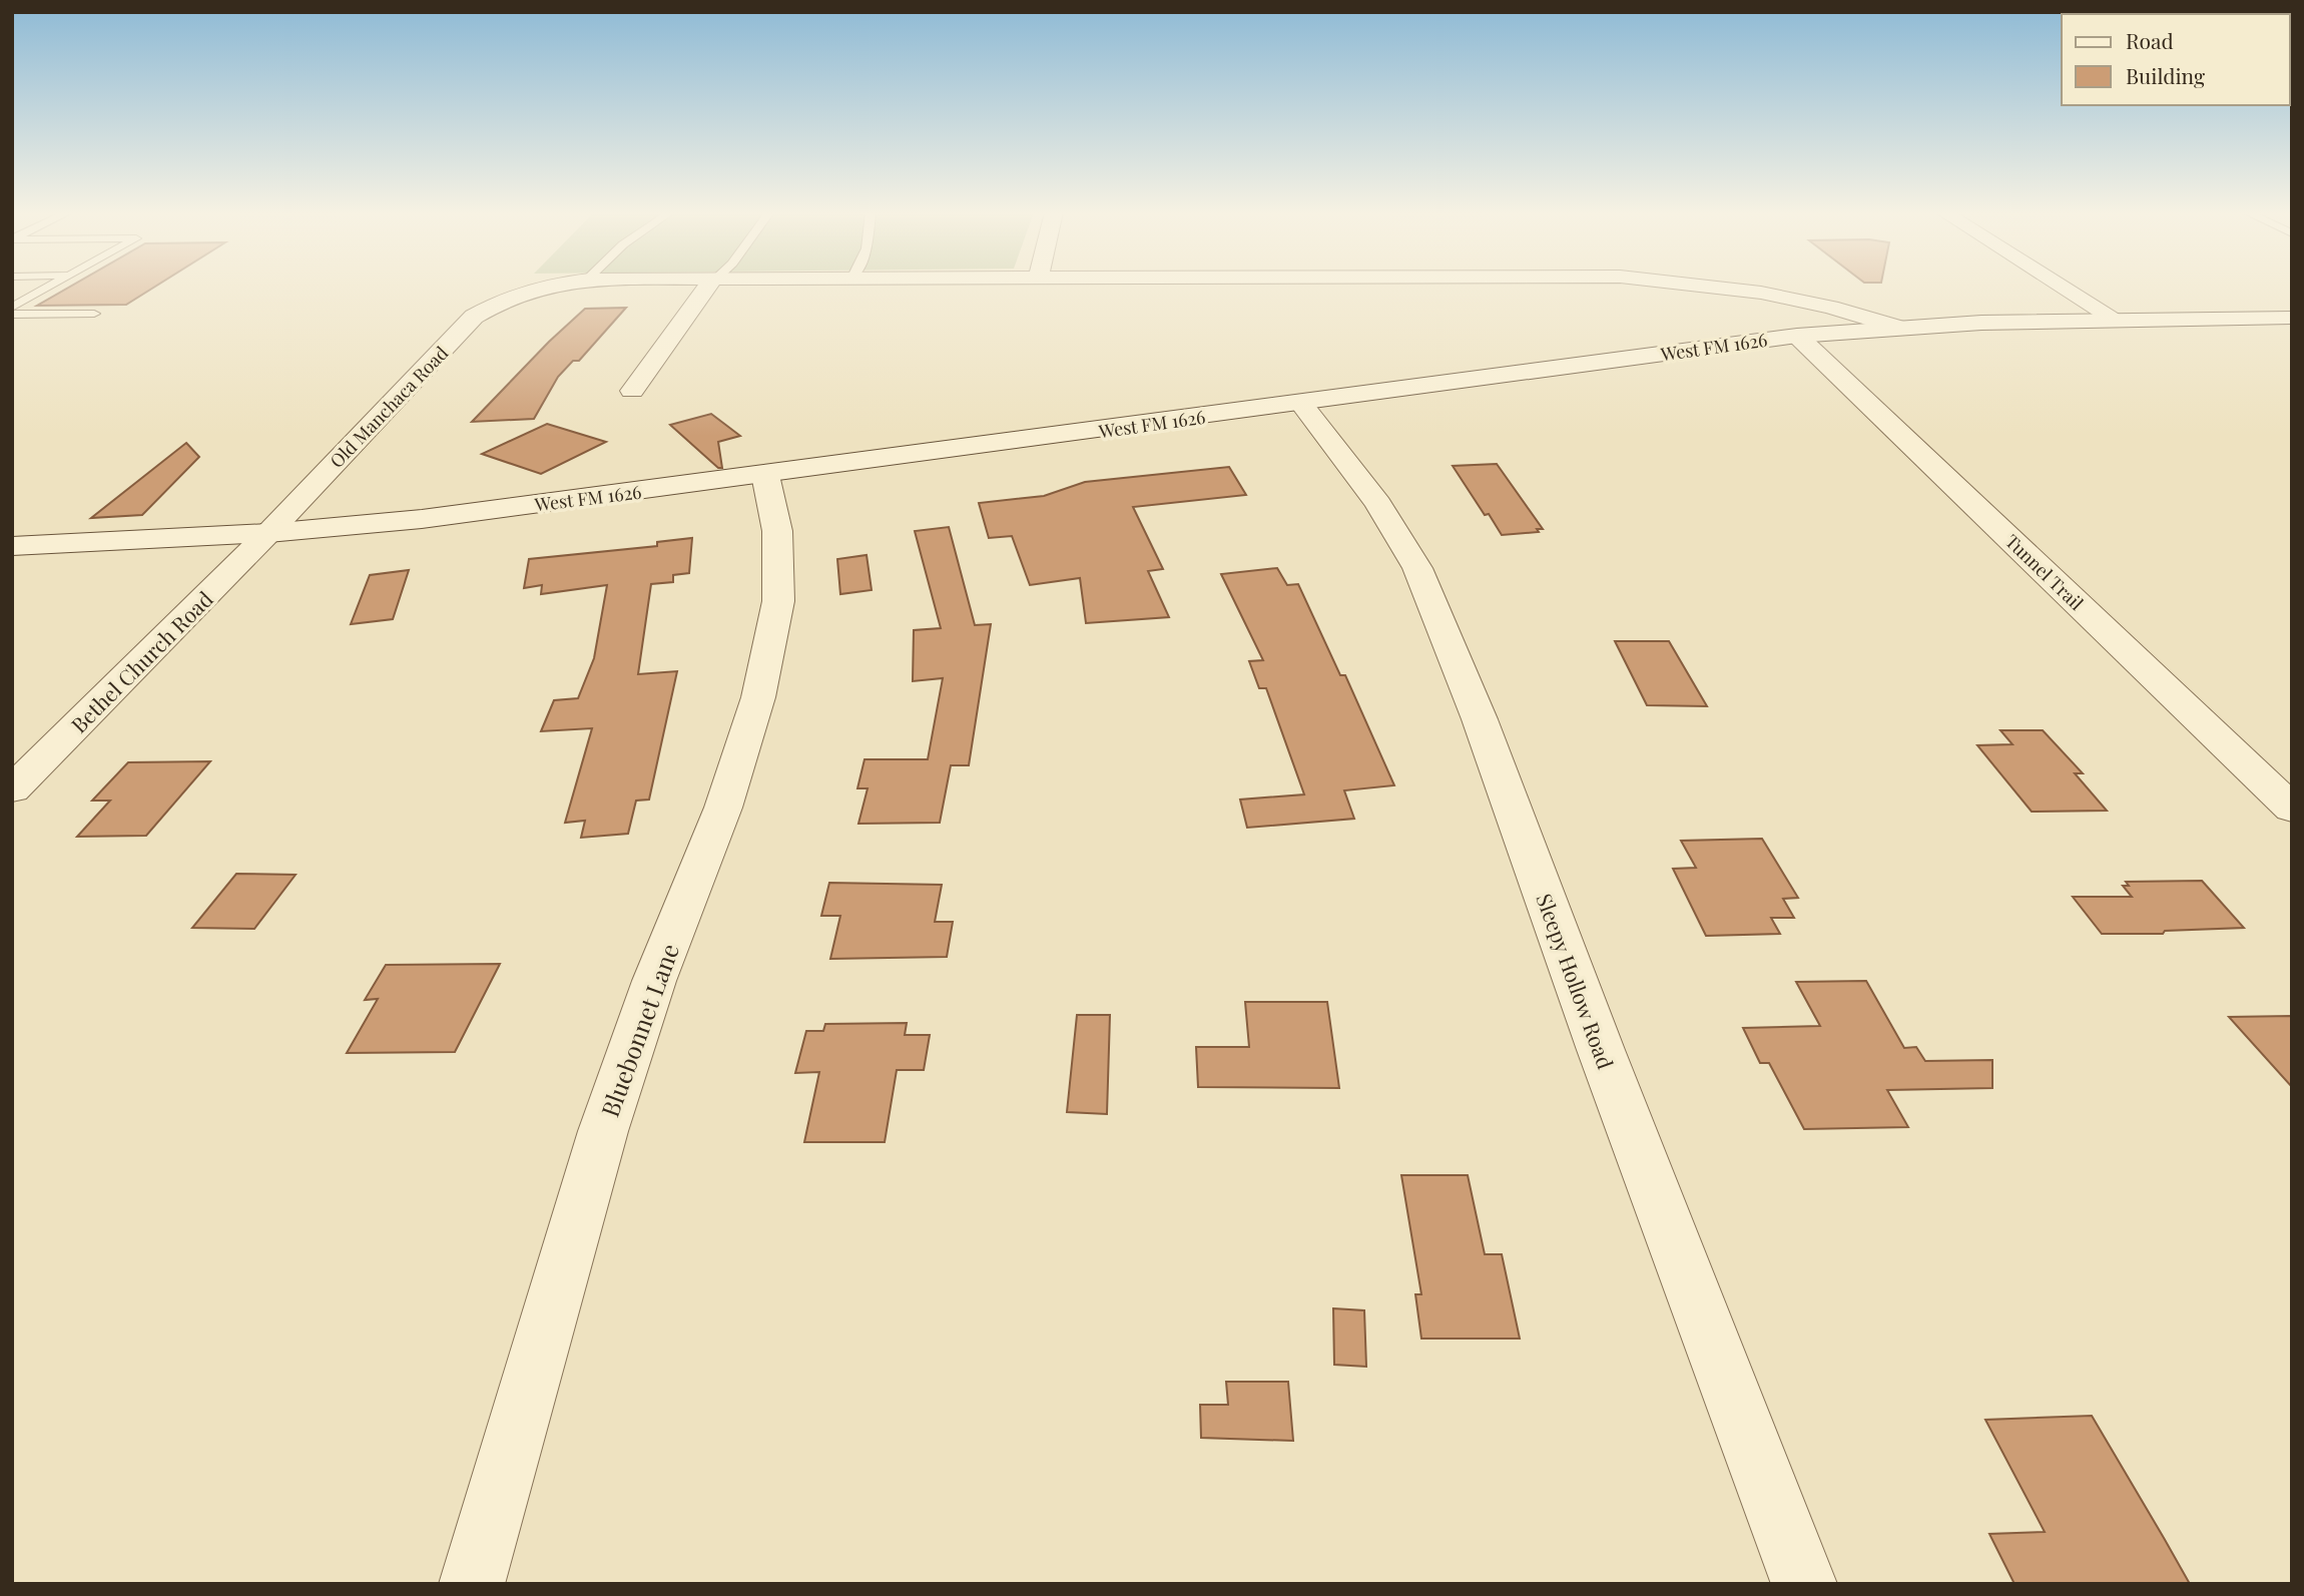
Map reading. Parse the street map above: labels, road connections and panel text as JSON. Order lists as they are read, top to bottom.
{
  "streets": {
    "street": [
      "West FM 1626",
      "Old Manchaca Road",
      "Tunnel Trail",
      "Bethel Church Road",
      "Sleepy Hollow Road",
      "Bluebonnet Lane"
    ]
  },
  "crossings": [
    ["West FM 1626", "Old Manchaca Road"],
    ["West FM 1626", "Tunnel Trail"],
    ["West FM 1626", "Bethel Church Road"],
    ["West FM 1626", "Sleepy Hollow Road"],
    ["West FM 1626", "Bluebonnet Lane"],
    ["Old Manchaca Road", "Bethel Church Road"]
  ],
  "legend": ["Road", "Building"]
}
